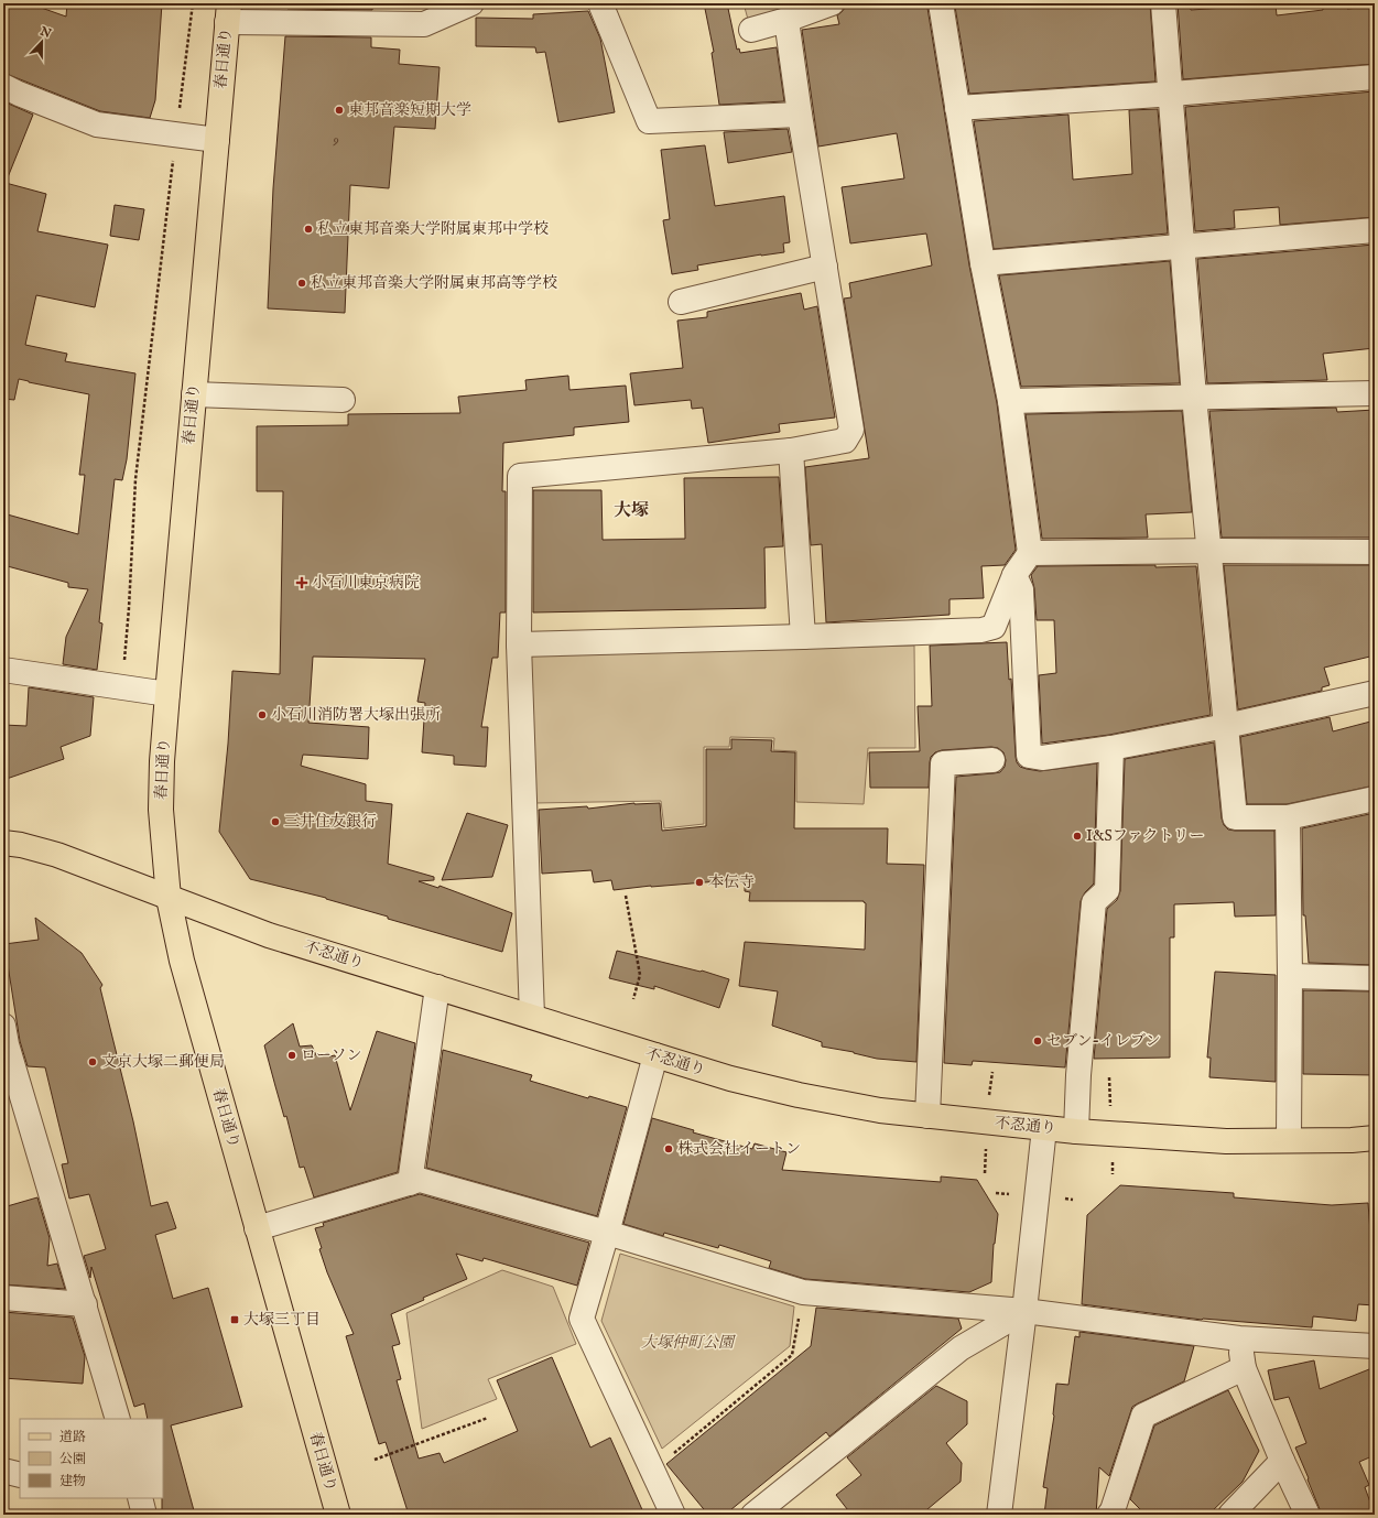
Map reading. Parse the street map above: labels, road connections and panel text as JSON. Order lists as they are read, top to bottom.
{
  "streets": {
    "main road": ["春日通り", "不忍通り"]
  },
  "crossings": [
    ["春日通り", "不忍通り"]
  ],
  "districts": ["大塚"],
  "parks": ["大塚仲町公園"],
  "places": {
    "other": [
      "東邦音楽短期大学",
      "私立東邦音楽大学附属東邦中学校",
      "私立東邦音楽大学附属東邦高等学校",
      "小石川消防署大塚出張所",
      "三井住友銀行",
      "I&Sファクトリー",
      "本伝寺",
      "セブン-イレブン",
      "ローソン",
      "文京大塚二郵便局",
      "株式会社イートン"
    ],
    "health": ["小石川東京病院"],
    "transit": ["大塚三丁目"]
  },
  "house_numbers": ["9"],
  "legend": ["道路", "公園", "建物"],
  "north": "top"
}
